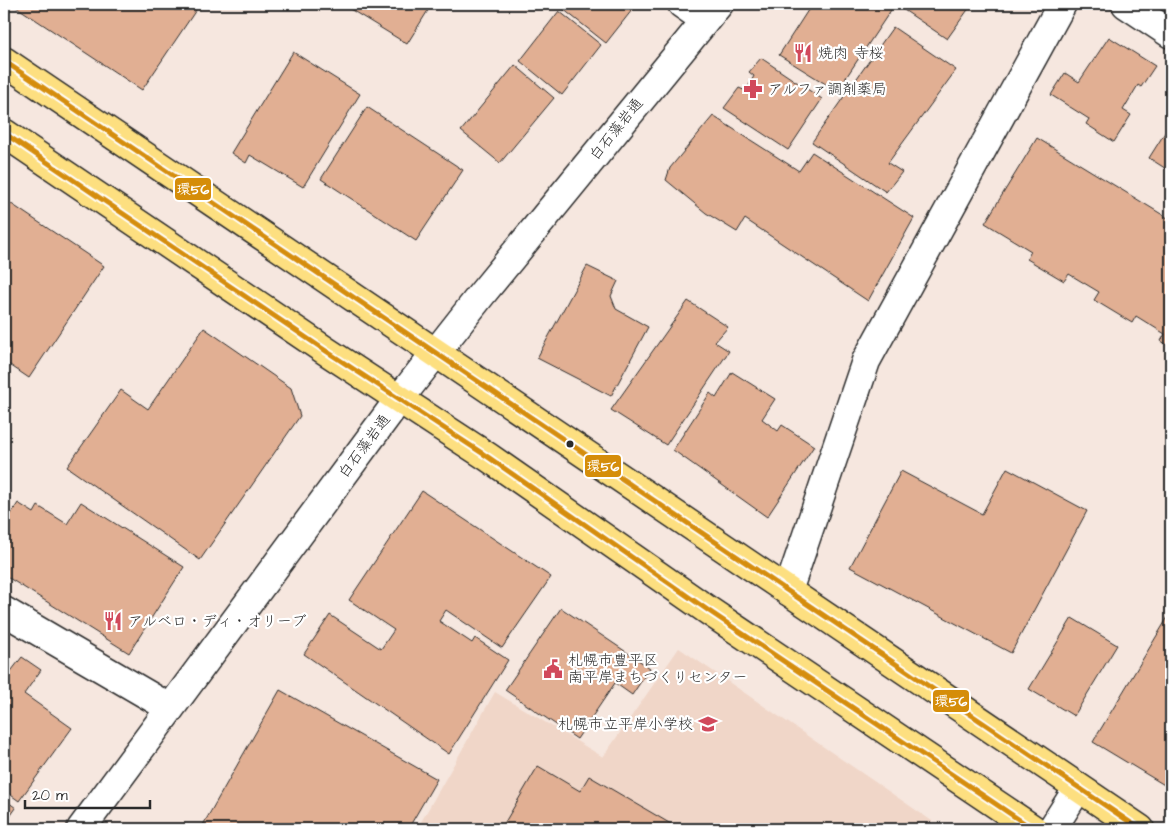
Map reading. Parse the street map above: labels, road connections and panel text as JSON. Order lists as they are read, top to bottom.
{
  "streets": {
    "main road": ["白石藻岩通"]
  },
  "places": {
    "restaurant": ["焼肉 寺桜", "アルベロ・ディ・オリーブ"],
    "pharmacy": ["アルファ調剤薬局"],
    "public building": ["札幌市豊平区 南平岸まちづくりセンター"],
    "school or university": ["札幌市立平岸小学校"]
  },
  "lines": ["transit line 環56"],
  "scale_bar": "20 m"
}
